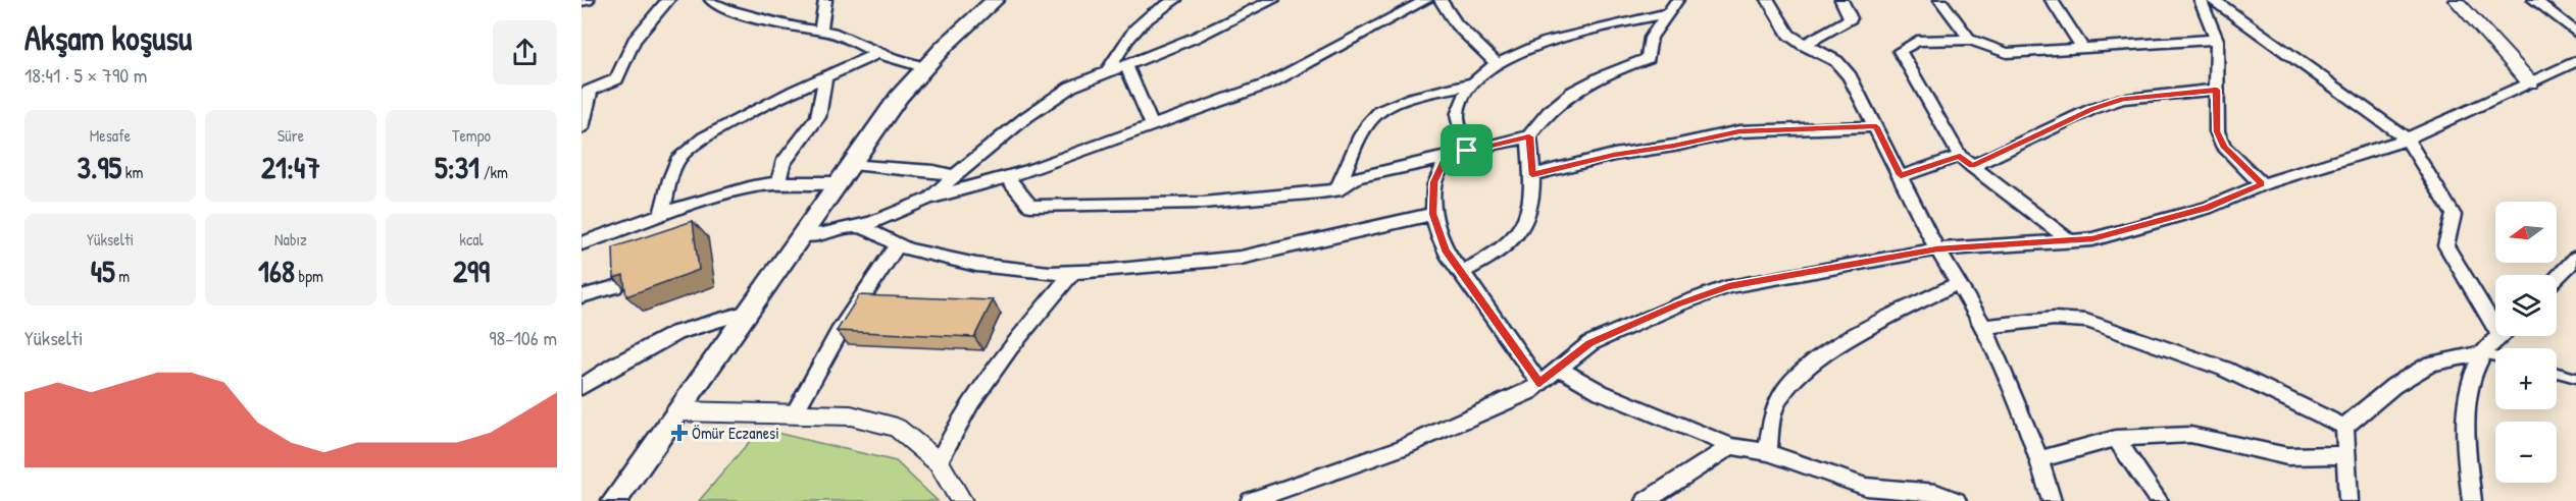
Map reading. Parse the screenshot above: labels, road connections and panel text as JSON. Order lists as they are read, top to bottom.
{
  "places": {
    "health": ["Ömür Eczanesi"]
  },
  "north": "left",
  "page": {
    "heading": ["Akşam koşusu", "18:41 · 5 × 790 m"],
    "stats": [
      ["Mesafe", "3.95 km"],
      ["Süre", "21:47"],
      ["Tempo", "5:31 /km"],
      ["Yükselti", "45 m"],
      ["Nabız", "168 bpm"],
      ["kcal", "299"]
    ],
    "map_buttons": ["+", "−"],
    "chart": ["Yükselti", "98–106 m"]
  }
}
